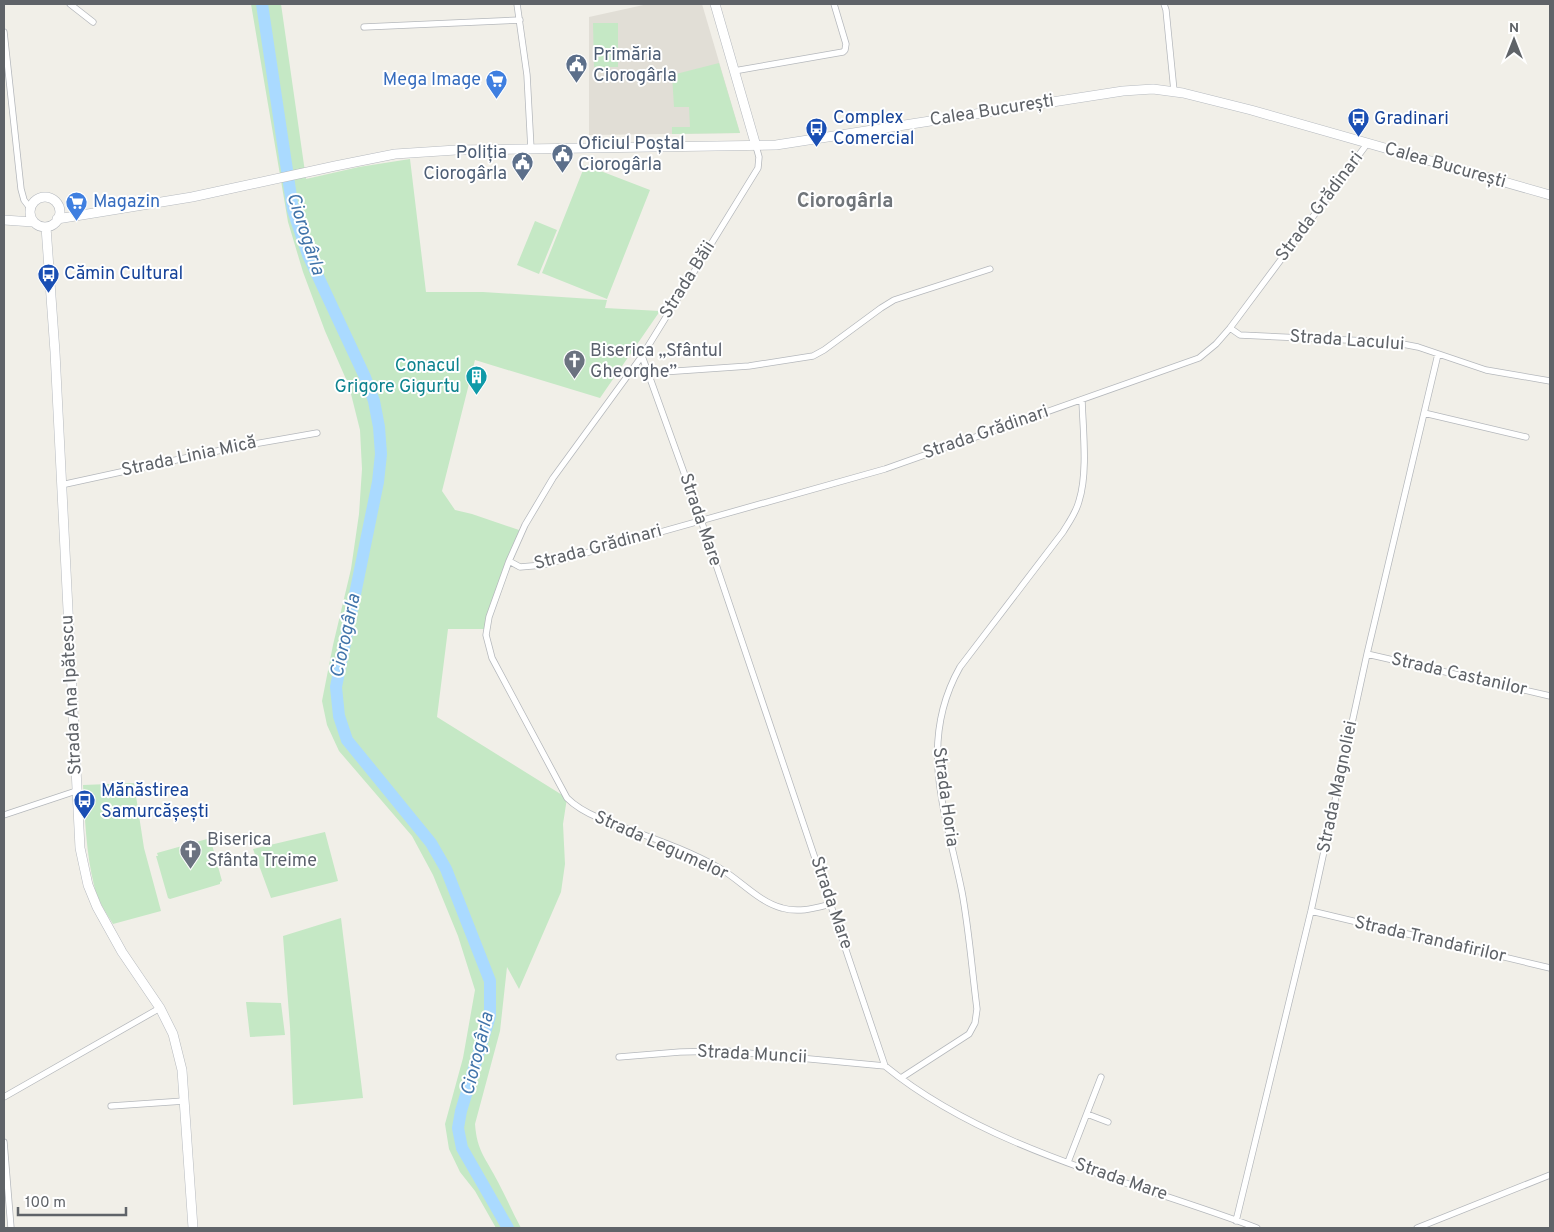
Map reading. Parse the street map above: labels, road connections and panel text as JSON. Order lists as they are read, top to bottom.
{
  "streets": {
    "main road": ["Calea București", "Strada Ana Ipătescu"],
    "street": [
      "Strada Grădinari",
      "Strada Băii",
      "Strada Lacului",
      "Strada Linia Mică",
      "Strada Mare",
      "Strada Castanilor",
      "Strada Magnoliei",
      "Strada Horia",
      "Strada Legumelor",
      "Strada Trandafirilor",
      "Strada Muncii"
    ]
  },
  "crossings": [
    ["Calea București", "Strada Grădinari"],
    ["Calea București", "Strada Băii"],
    ["Calea București", "Strada Ana Ipătescu"],
    ["Strada Grădinari", "Strada Băii"],
    ["Strada Grădinari", "Strada Lacului"],
    ["Strada Grădinari", "Strada Mare"],
    ["Strada Grădinari", "Strada Horia"],
    ["Strada Băii", "Strada Mare"],
    ["Strada Băii", "Strada Legumelor"],
    ["Strada Lacului", "Strada Magnoliei"],
    ["Strada Linia Mică", "Strada Ana Ipătescu"],
    ["Strada Mare", "Strada Magnoliei"],
    ["Strada Mare", "Strada Horia"],
    ["Strada Mare", "Strada Legumelor"],
    ["Strada Mare", "Strada Muncii"],
    ["Strada Castanilor", "Strada Magnoliei"],
    ["Strada Magnoliei", "Strada Trandafirilor"]
  ],
  "districts": ["Ciorogârla"],
  "water": ["Ciorogârla"],
  "places": {
    "public building": ["Primăria Ciorogârla", "Oficiul Poștal Ciorogârla", "Poliția Ciorogârla"],
    "supermarket": ["Mega Image", "Magazin"],
    "bus stop": [
      "Gradinari",
      "Complex Comercial",
      "Cămin Cultural",
      "Mănăstirea Samurcășești"
    ],
    "church": ["Biserica „Sfântul Gheorghe”", "Biserica Sfânta Treime"],
    "building": ["Conacul Grigore Gigurtu"]
  },
  "scale_bar": "100 m",
  "north": "top"
}
